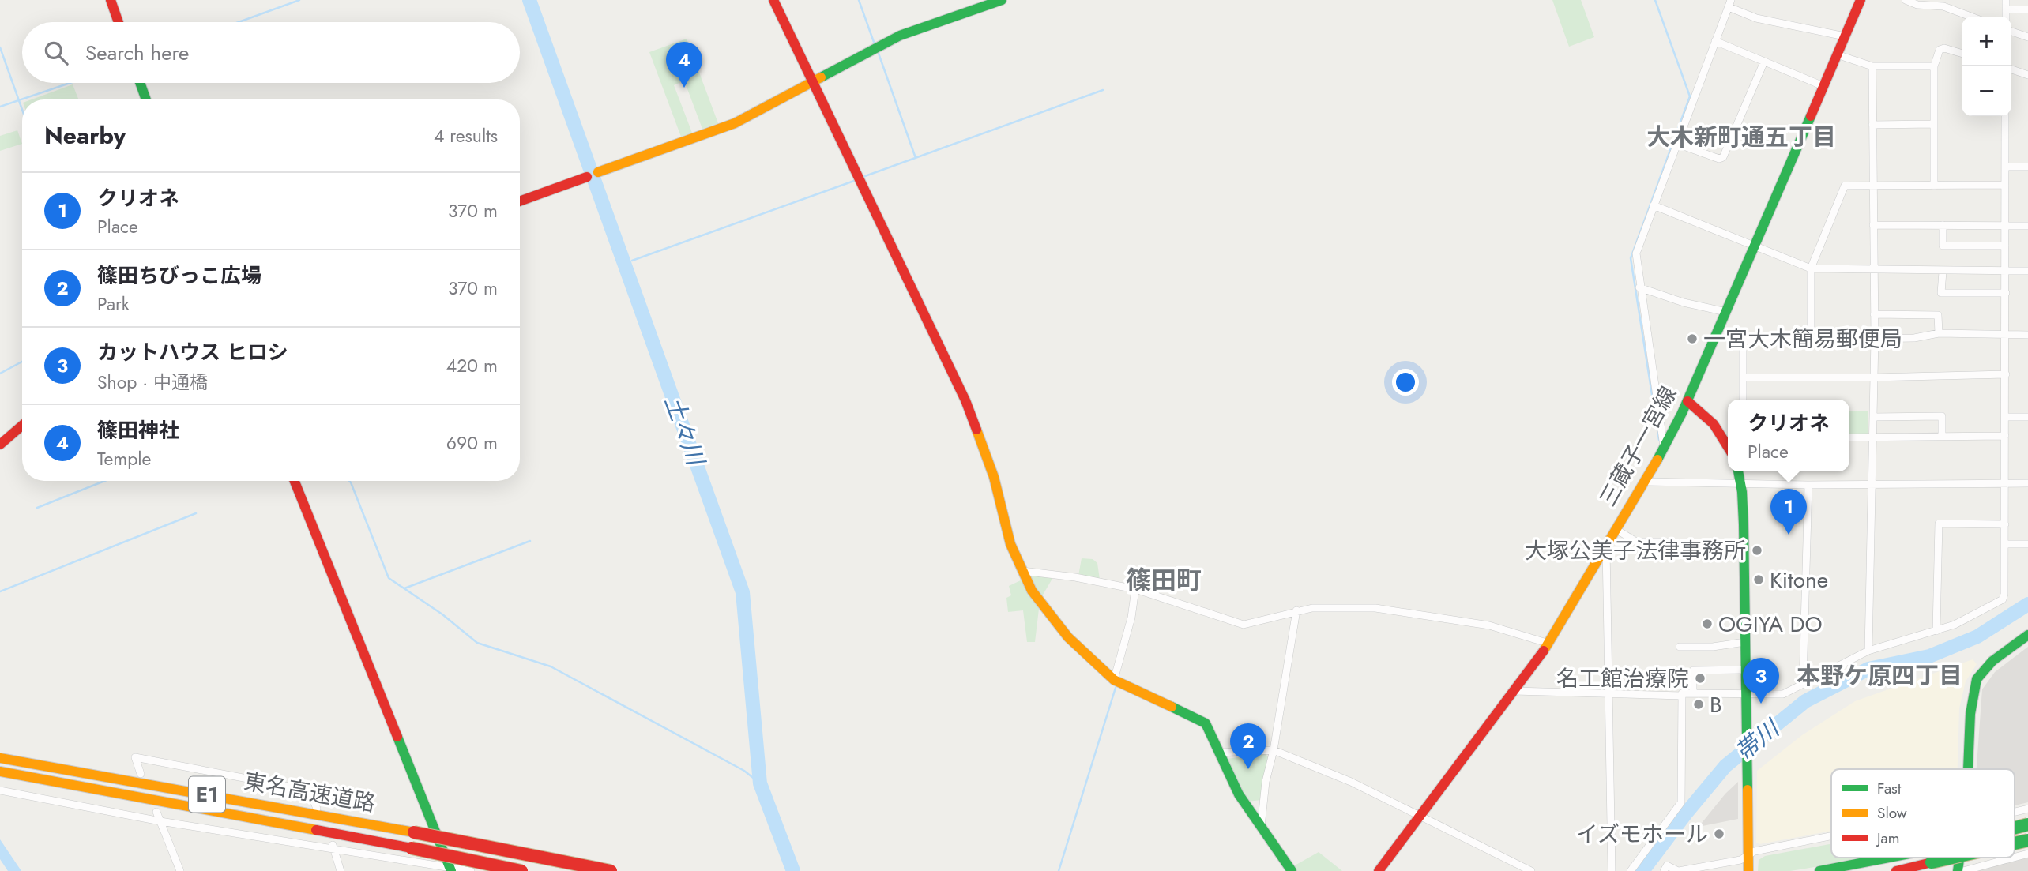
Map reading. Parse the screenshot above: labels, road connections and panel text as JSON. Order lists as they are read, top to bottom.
{
  "streets": {
    "main road": ["三蔵子一宮線", "東名高速道路", "E1"]
  },
  "districts": ["大木新町通五丁目", "篠田町", "本野ケ原四丁目"],
  "water": ["土々川", "帯川"],
  "places": [
    "一宮大木簡易郵便局",
    "大塚公美子法律事務所",
    "Kitone",
    "OGIYA DO",
    "名工館治療院",
    "B",
    "イズモホール"
  ],
  "legend": ["Fast", "Slow", "Jam"],
  "page": {
    "map_buttons": ["+", "−"],
    "search": "Search here",
    "pins": [
      "4",
      "1",
      "3",
      "2"
    ],
    "heading": ["Nearby", "4 results"],
    "list": [
      {
        "mark": "1",
        "name": "クリオネ",
        "note": "Place",
        "value": "370 m"
      },
      {
        "mark": "2",
        "name": "篠田ちびっこ広場",
        "note": "Park",
        "value": "370 m"
      },
      {
        "mark": "3",
        "name": "カットハウス ヒロシ",
        "note": "Shop · 中通橋",
        "value": "420 m"
      },
      {
        "mark": "4",
        "name": "篠田神社",
        "note": "Temple",
        "value": "690 m"
      }
    ],
    "popup": ["クリオネ", "Place"]
  }
}
